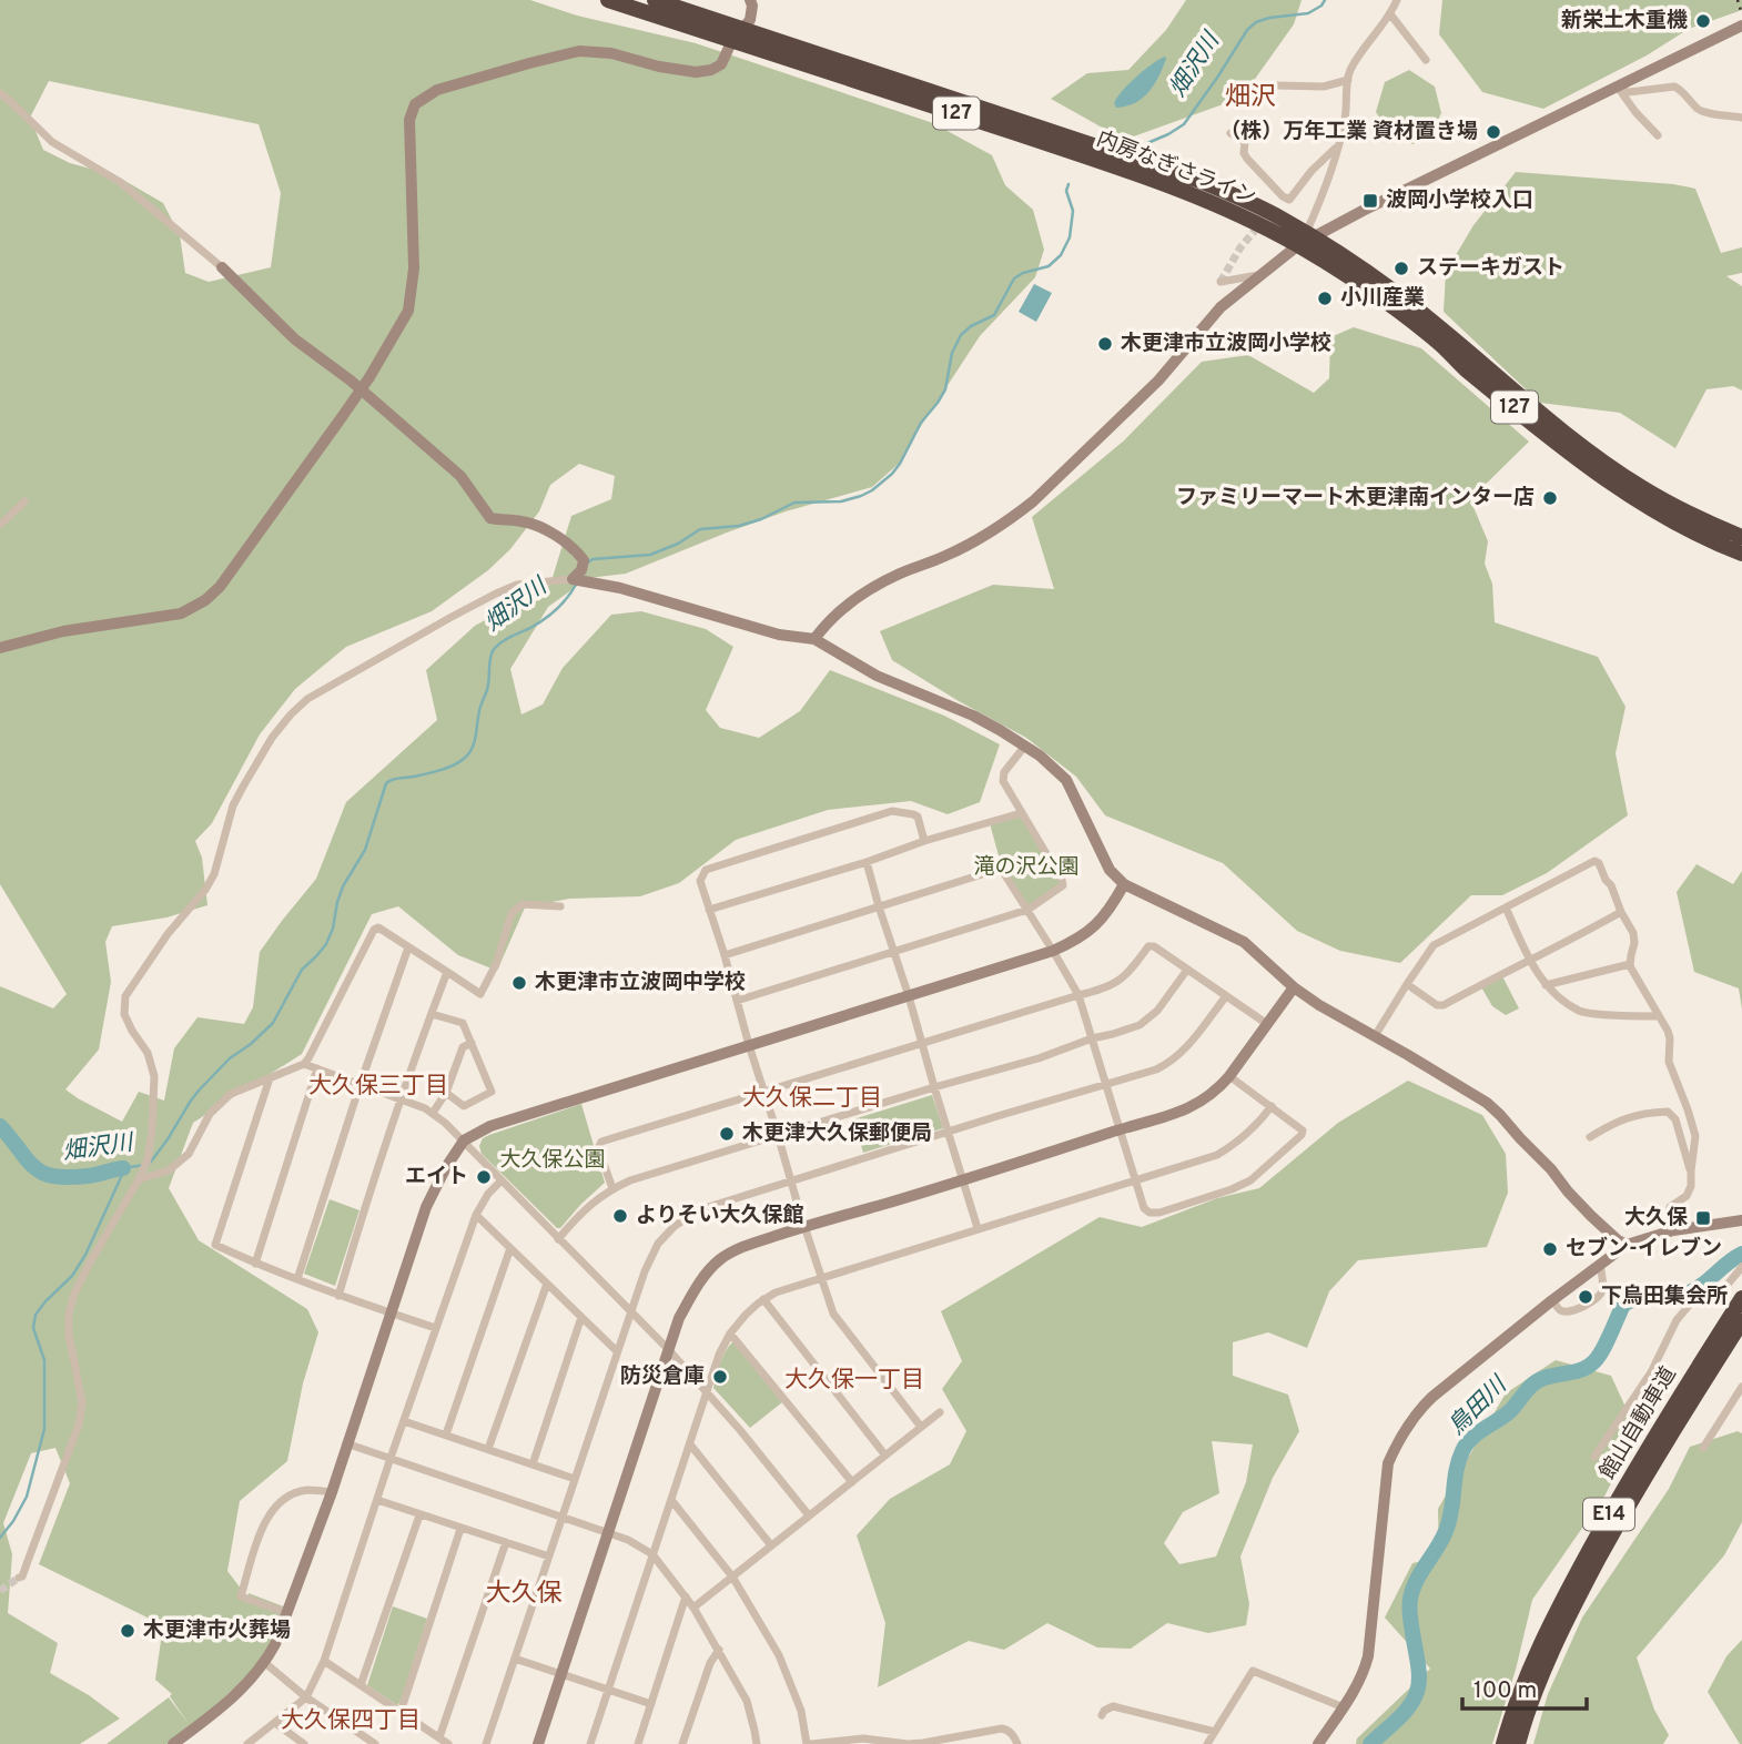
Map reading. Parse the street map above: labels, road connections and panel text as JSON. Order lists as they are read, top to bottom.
{
  "streets": {
    "highway": [
      "127",
      "内房なぎさライン",
      "館山自動車道",
      "E14"
    ]
  },
  "districts": [
    "畑沢",
    "大久保三丁目",
    "大久保二丁目",
    "大久保一丁目",
    "大久保",
    "大久保四丁目"
  ],
  "water": ["畑沢川", "鳥田川"],
  "parks": ["滝の沢公園", "大久保公園"],
  "places": {
    "other": [
      "新栄土木重機",
      "（株）万年工業 資材置き場",
      "ステーキガスト",
      "小川産業",
      "木更津市立波岡小学校",
      "ファミリーマート木更津南インター店",
      "木更津市立波岡中学校",
      "木更津大久保郵便局",
      "エイト",
      "よりそい大久保館",
      "セブン-イレブン",
      "下烏田集会所",
      "防災倉庫",
      "木更津市火葬場"
    ],
    "transit": ["波岡小学校入口", "大久保"]
  },
  "scale_bar": "100 m"
}
